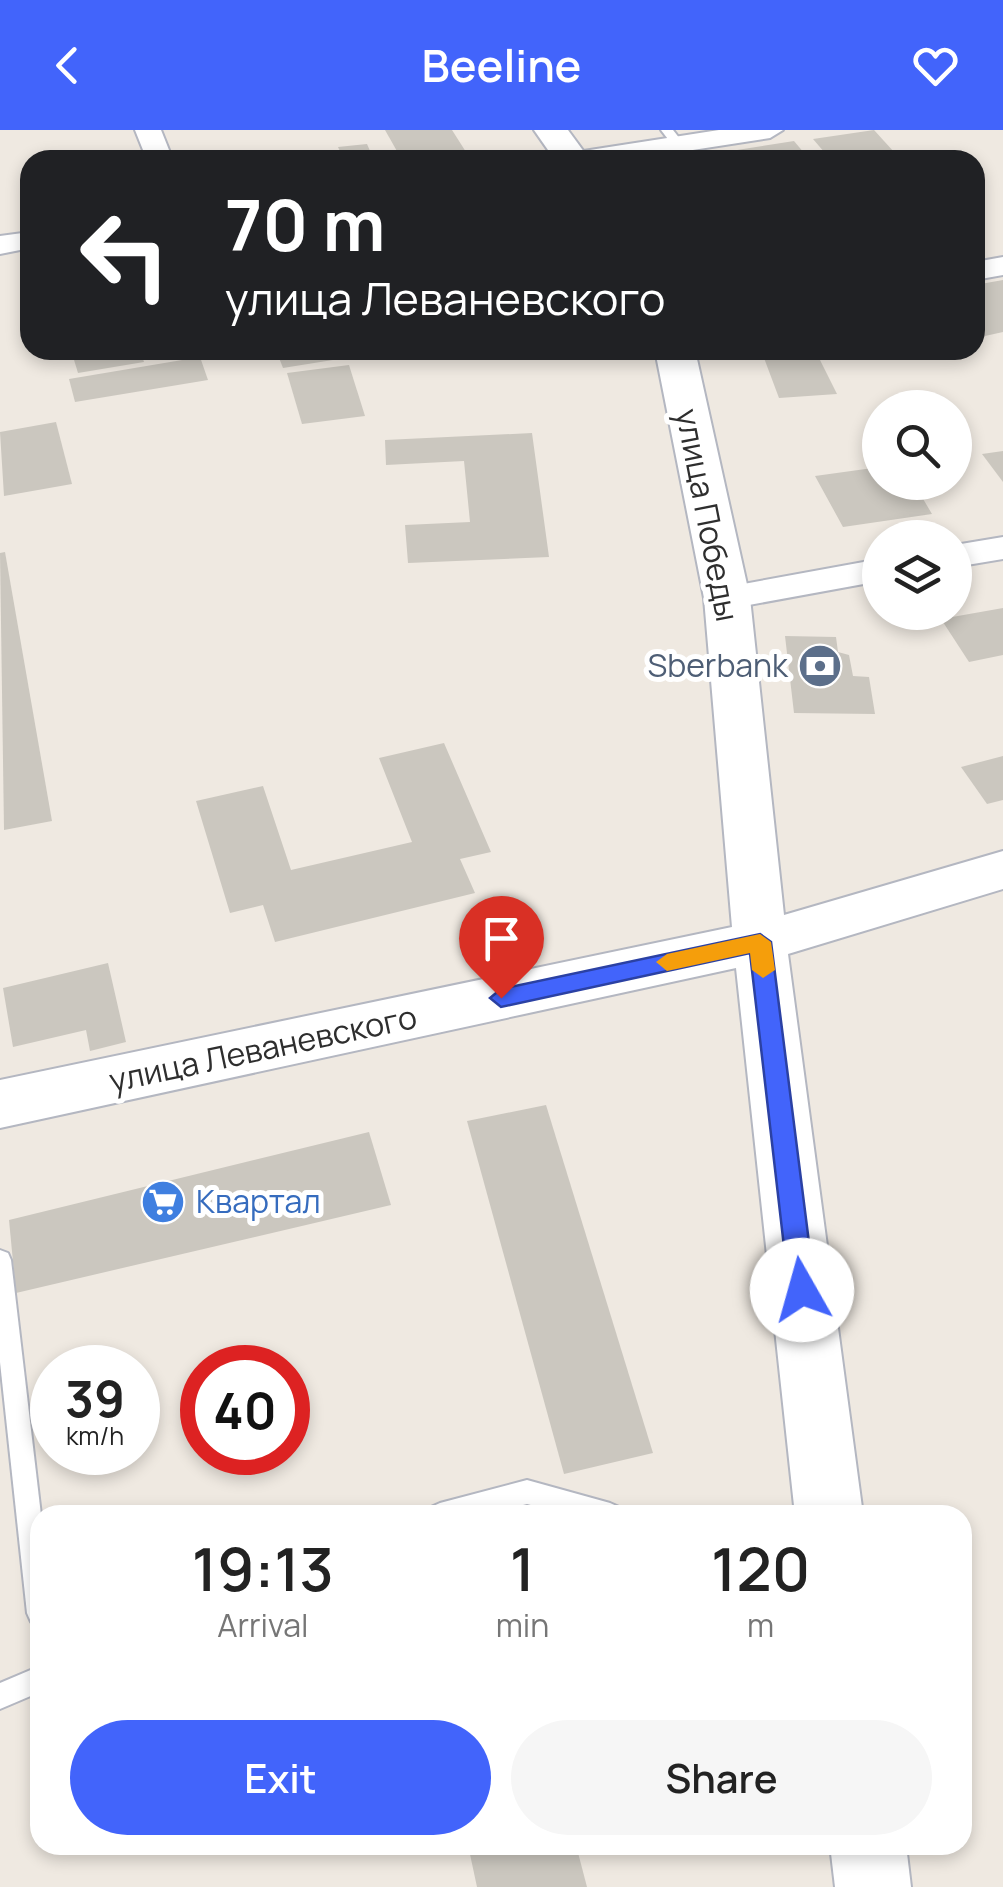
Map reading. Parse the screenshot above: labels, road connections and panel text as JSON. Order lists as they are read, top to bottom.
{
  "streets": {
    "street": ["улица Победы", "улица Леваневского"]
  },
  "crossings": [
    ["улица Победы", "улица Леваневского"]
  ],
  "places": {
    "bank": ["Sberbank"],
    "supermarket": ["Квартал"]
  },
  "page": {
    "header": "Beeline",
    "turn": ["70 m", "улица Леваневского"],
    "speed": "39 km/h",
    "limit": "40",
    "eta": [
      "19:13",
      "Arrival",
      "1",
      "min",
      "120",
      "m"
    ],
    "buttons": ["Exit", "Share"]
  }
}
